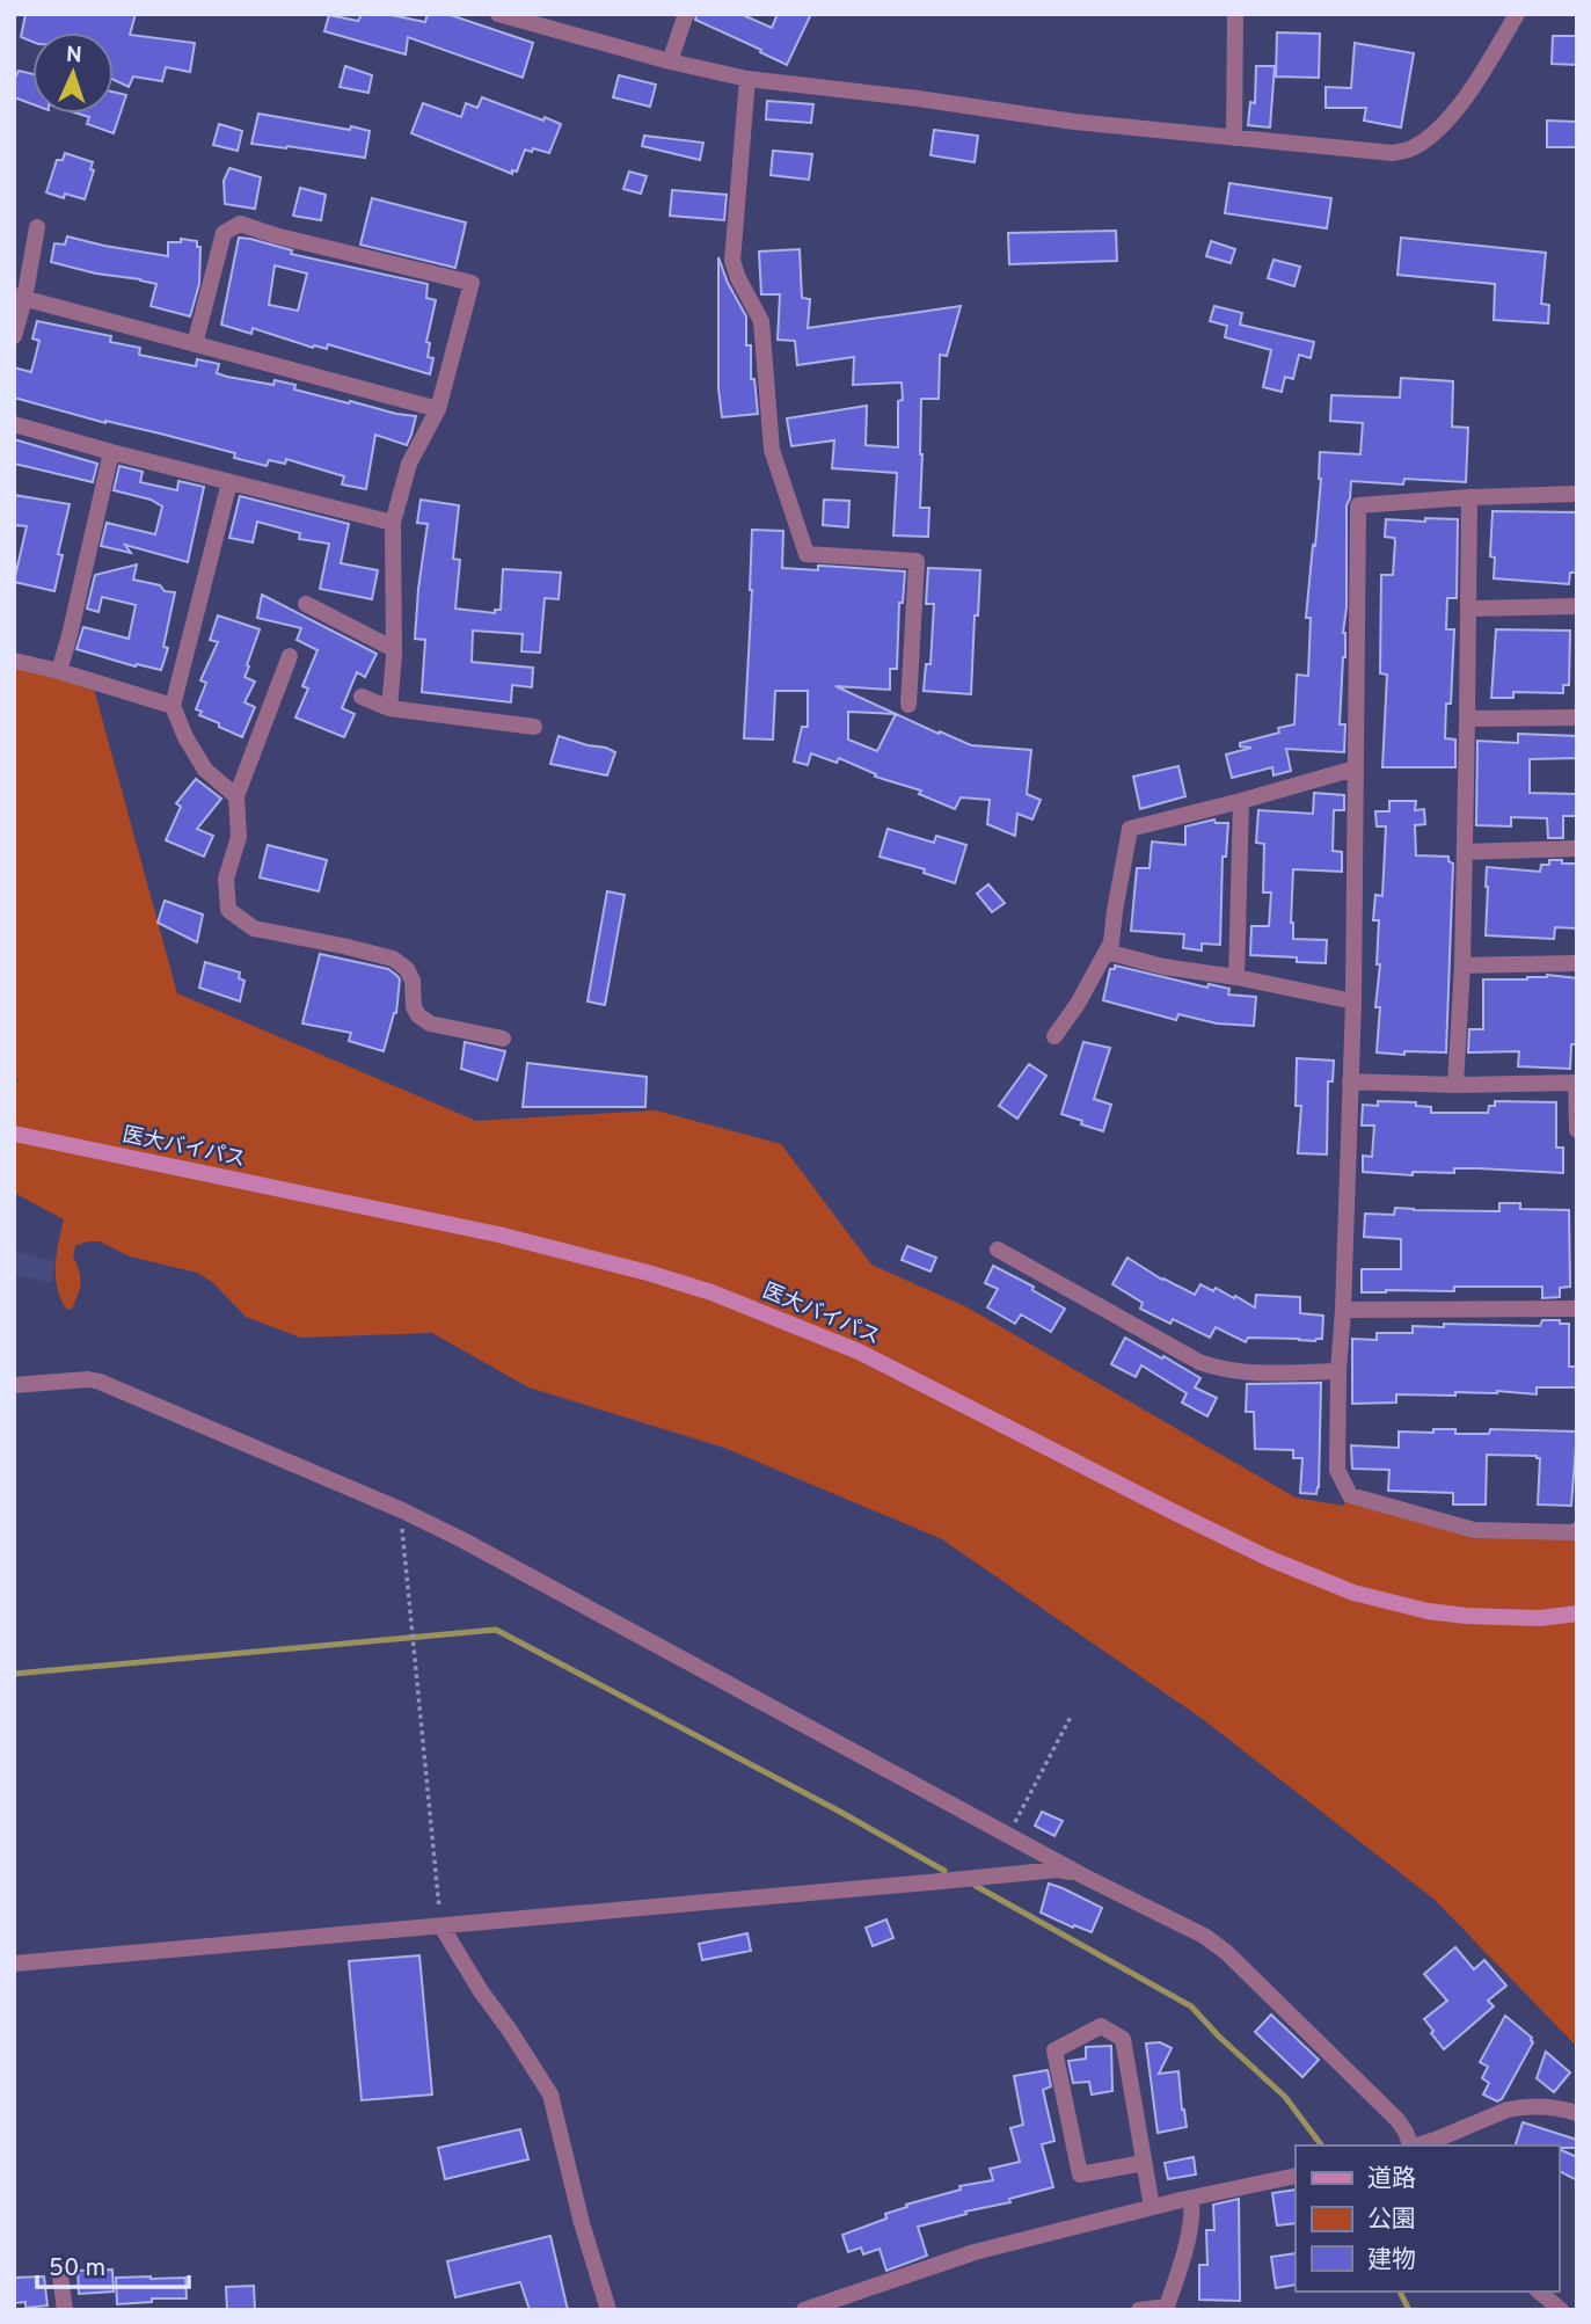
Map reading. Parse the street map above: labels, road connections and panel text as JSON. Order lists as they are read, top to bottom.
{
  "streets": {
    "main road": ["医大バイパス"]
  },
  "legend": ["道路", "公園", "建物"],
  "scale_bar": "50 m",
  "north": "top"
}
